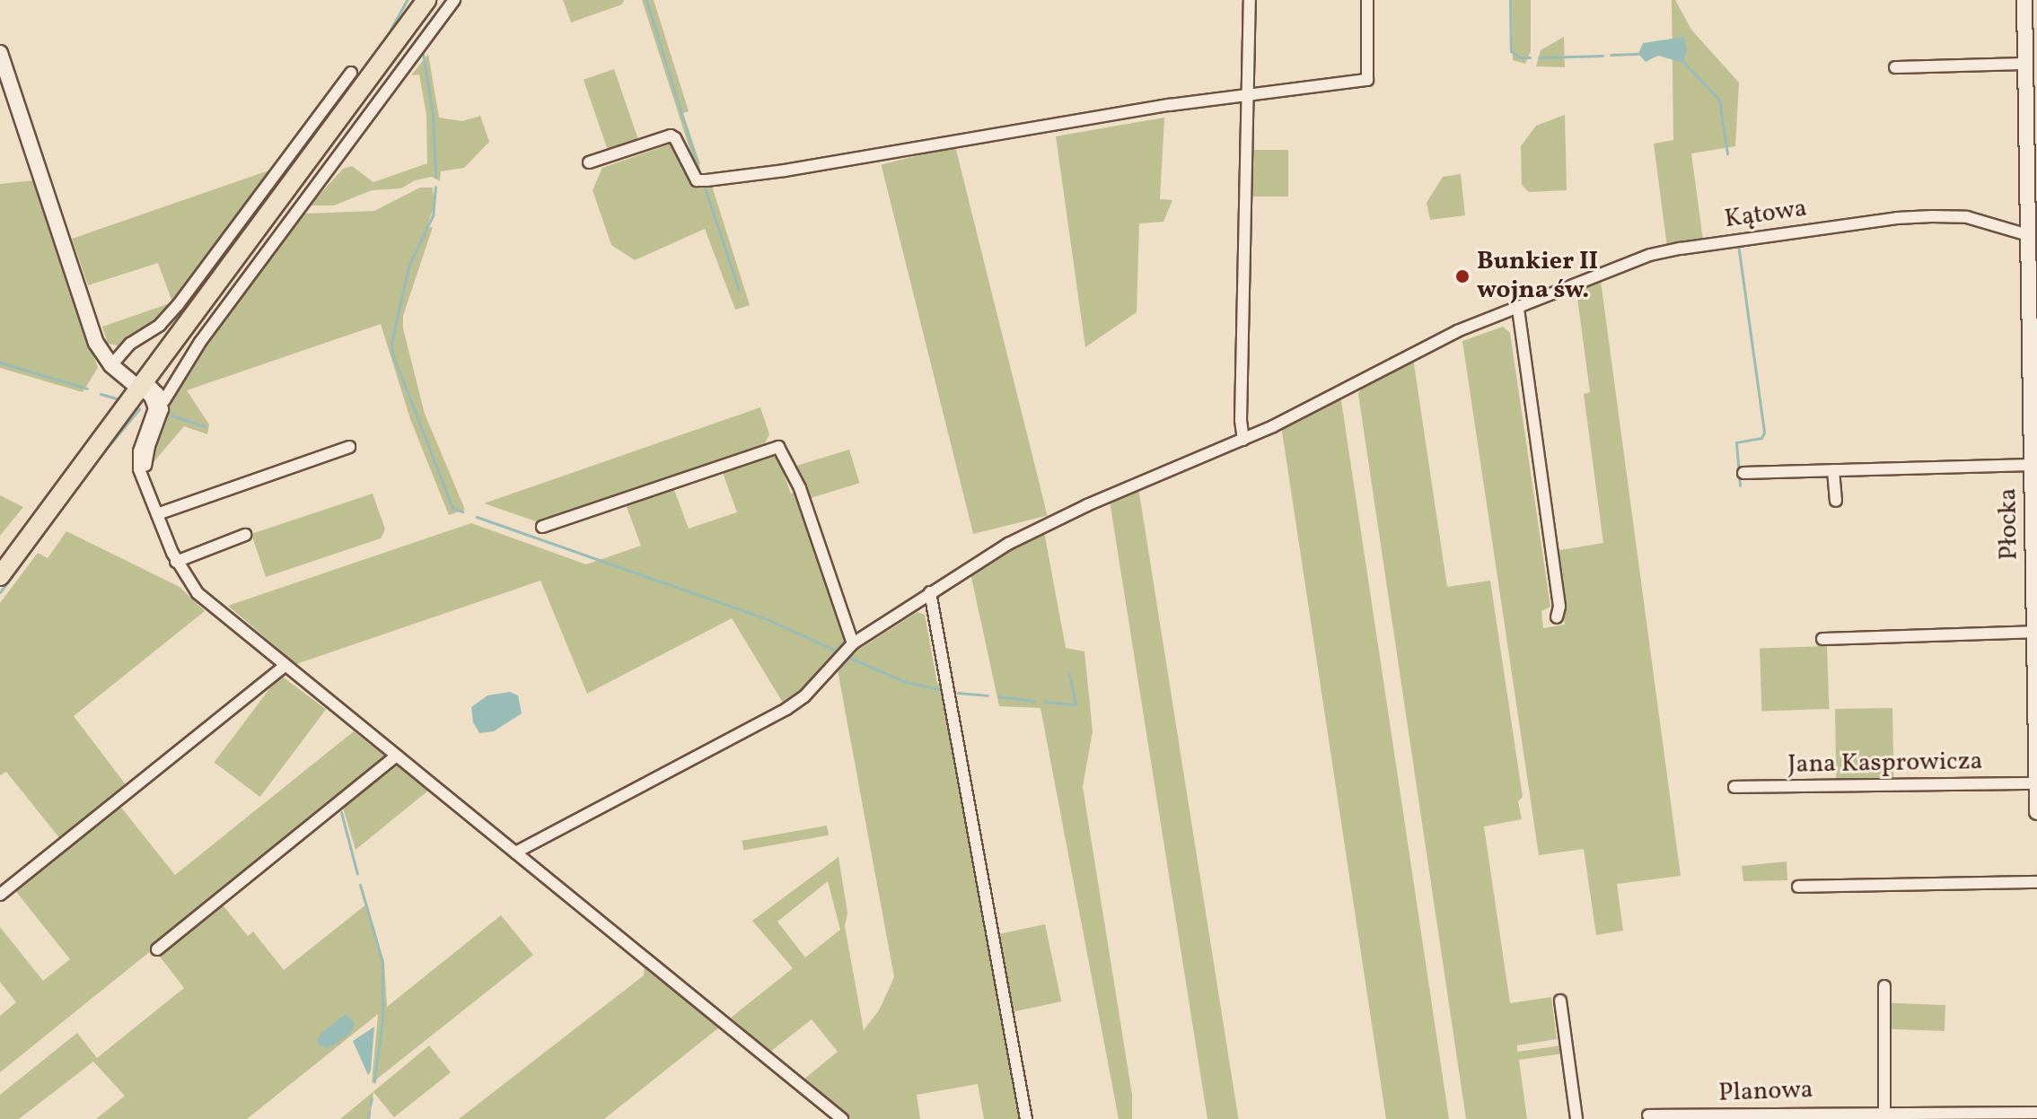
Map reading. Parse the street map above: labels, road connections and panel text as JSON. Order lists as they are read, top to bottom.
{
  "streets": {
    "street": [
      "Kątowa",
      "Płocka",
      "Jana Kasprowicza",
      "Planowa"
    ]
  },
  "crossings": [
    ["Kątowa", "Płocka"],
    ["Płocka", "Jana Kasprowicza"]
  ],
  "places": ["Bunkier II wojna św."]
}
